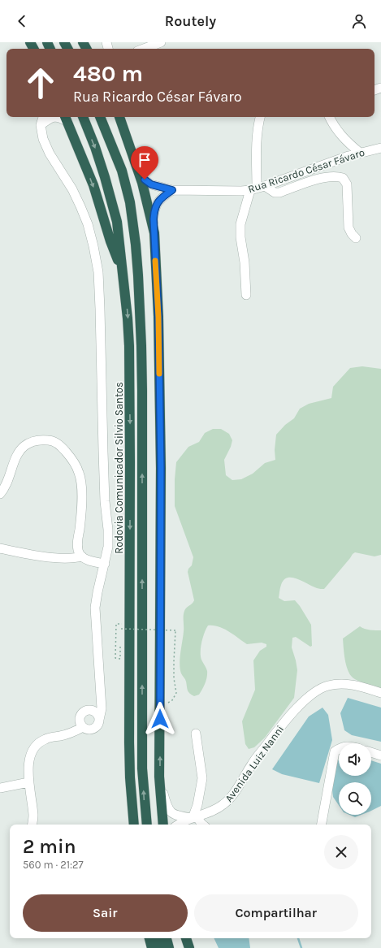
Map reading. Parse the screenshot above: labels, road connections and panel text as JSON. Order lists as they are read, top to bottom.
{
  "streets": {
    "highway": ["Rodovia Comunicador Silvio Santos"],
    "street": ["Rua Ricardo César Fávaro", "Avenida Luiz Nanni"]
  },
  "page": {
    "header": "Routely",
    "turn": ["480 m", "Rua Ricardo César Fávaro"],
    "heading": ["2 min", "560 m · 21:27"],
    "buttons": ["Sair", "Compartilhar"]
  }
}
